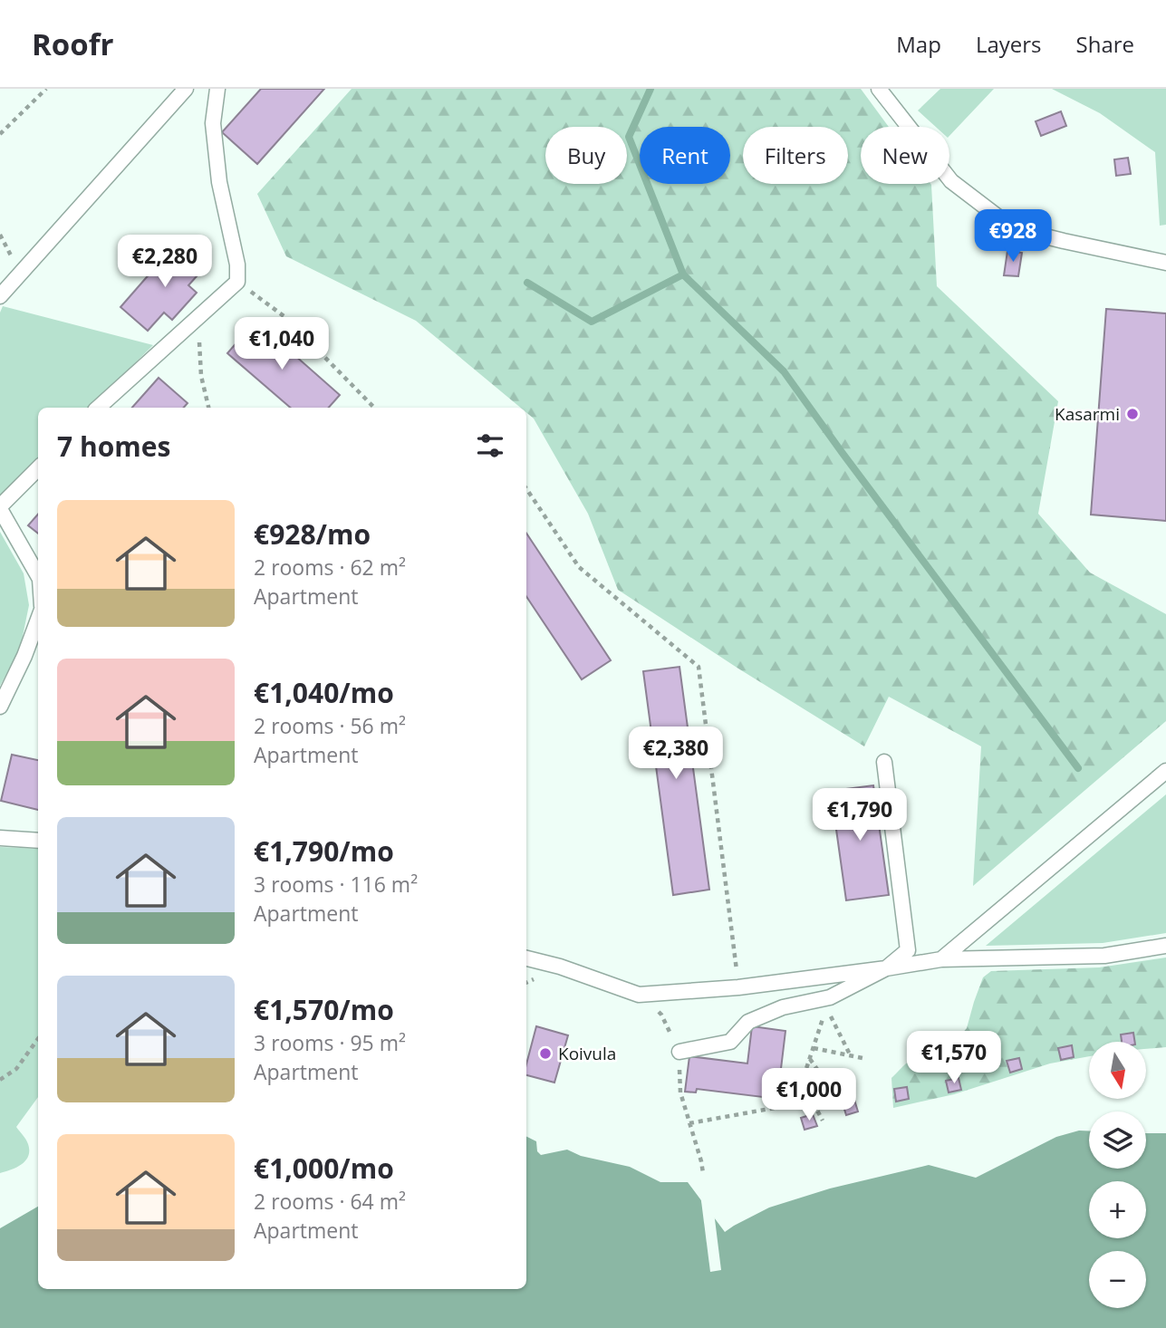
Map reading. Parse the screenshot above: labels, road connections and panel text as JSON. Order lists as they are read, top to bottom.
{
  "places": ["Kasarmi", "Koivula"],
  "north": "bottom",
  "page": {
    "header": "Roofr",
    "nav": ["Map", "Layers", "Share"],
    "chip": [
      "Buy",
      "Rent",
      "Filters",
      "New"
    ],
    "price": [
      "€928",
      "€2,280",
      "€1,040",
      "€2,380",
      "€1,790",
      "€1,570",
      "€1,000"
    ],
    "heading": "7 homes",
    "list": [
      {
        "name": "€928/mo",
        "note": "2 rooms · 62 m² · Apartment"
      },
      {
        "name": "€1,040/mo",
        "note": "2 rooms · 56 m² · Apartment"
      },
      {
        "name": "€1,790/mo",
        "note": "3 rooms · 116 m² · Apartment"
      },
      {
        "name": "€1,570/mo",
        "note": "3 rooms · 95 m² · Apartment"
      },
      {
        "name": "€1,000/mo",
        "note": "2 rooms · 64 m² · Apartment"
      }
    ],
    "map_buttons": ["+", "−"]
  }
}
